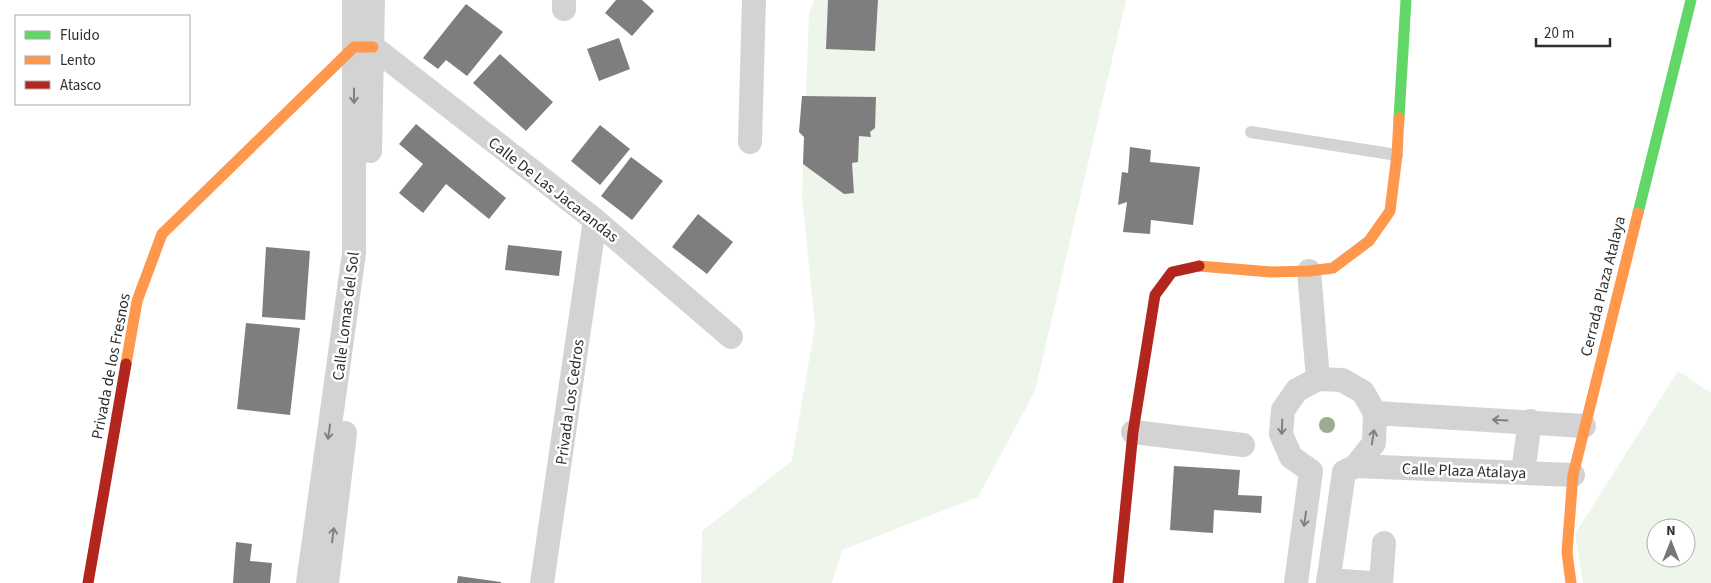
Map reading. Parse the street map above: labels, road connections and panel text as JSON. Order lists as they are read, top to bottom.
{
  "streets": {
    "street": [
      "Calle De Las Jacarandas",
      "Cerrada Plaza Atalaya",
      "Calle Lomas del Sol",
      "Privada de los Fresnos",
      "Privada Los Cedros",
      "Calle Plaza Atalaya"
    ]
  },
  "crossings": [
    ["Calle De Las Jacarandas", "Calle Lomas del Sol"],
    ["Calle De Las Jacarandas", "Privada de los Fresnos"],
    ["Calle De Las Jacarandas", "Privada Los Cedros"],
    ["Cerrada Plaza Atalaya", "Calle Plaza Atalaya"],
    ["Calle Lomas del Sol", "Privada de los Fresnos"]
  ],
  "legend": ["Fluido", "Lento", "Atasco"],
  "scale_bar": "20 m",
  "north": "top"
}
